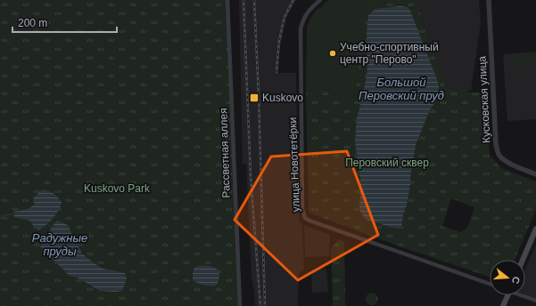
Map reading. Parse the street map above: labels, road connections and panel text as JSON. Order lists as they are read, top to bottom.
{
  "streets": {
    "street": ["Кусковская улица", "Рассветная аллея", "улица Новотетёрки"]
  },
  "water": ["Большой Перовский пруд", "Радужные пруды"],
  "parks": ["Перовский сквер", "Kuskovo Park"],
  "places": {
    "other": ["Учебно-спортивный центр \"Перово\""],
    "transit": ["Kuskovo"]
  },
  "scale_bar": "200 m",
  "north": "right"
}
